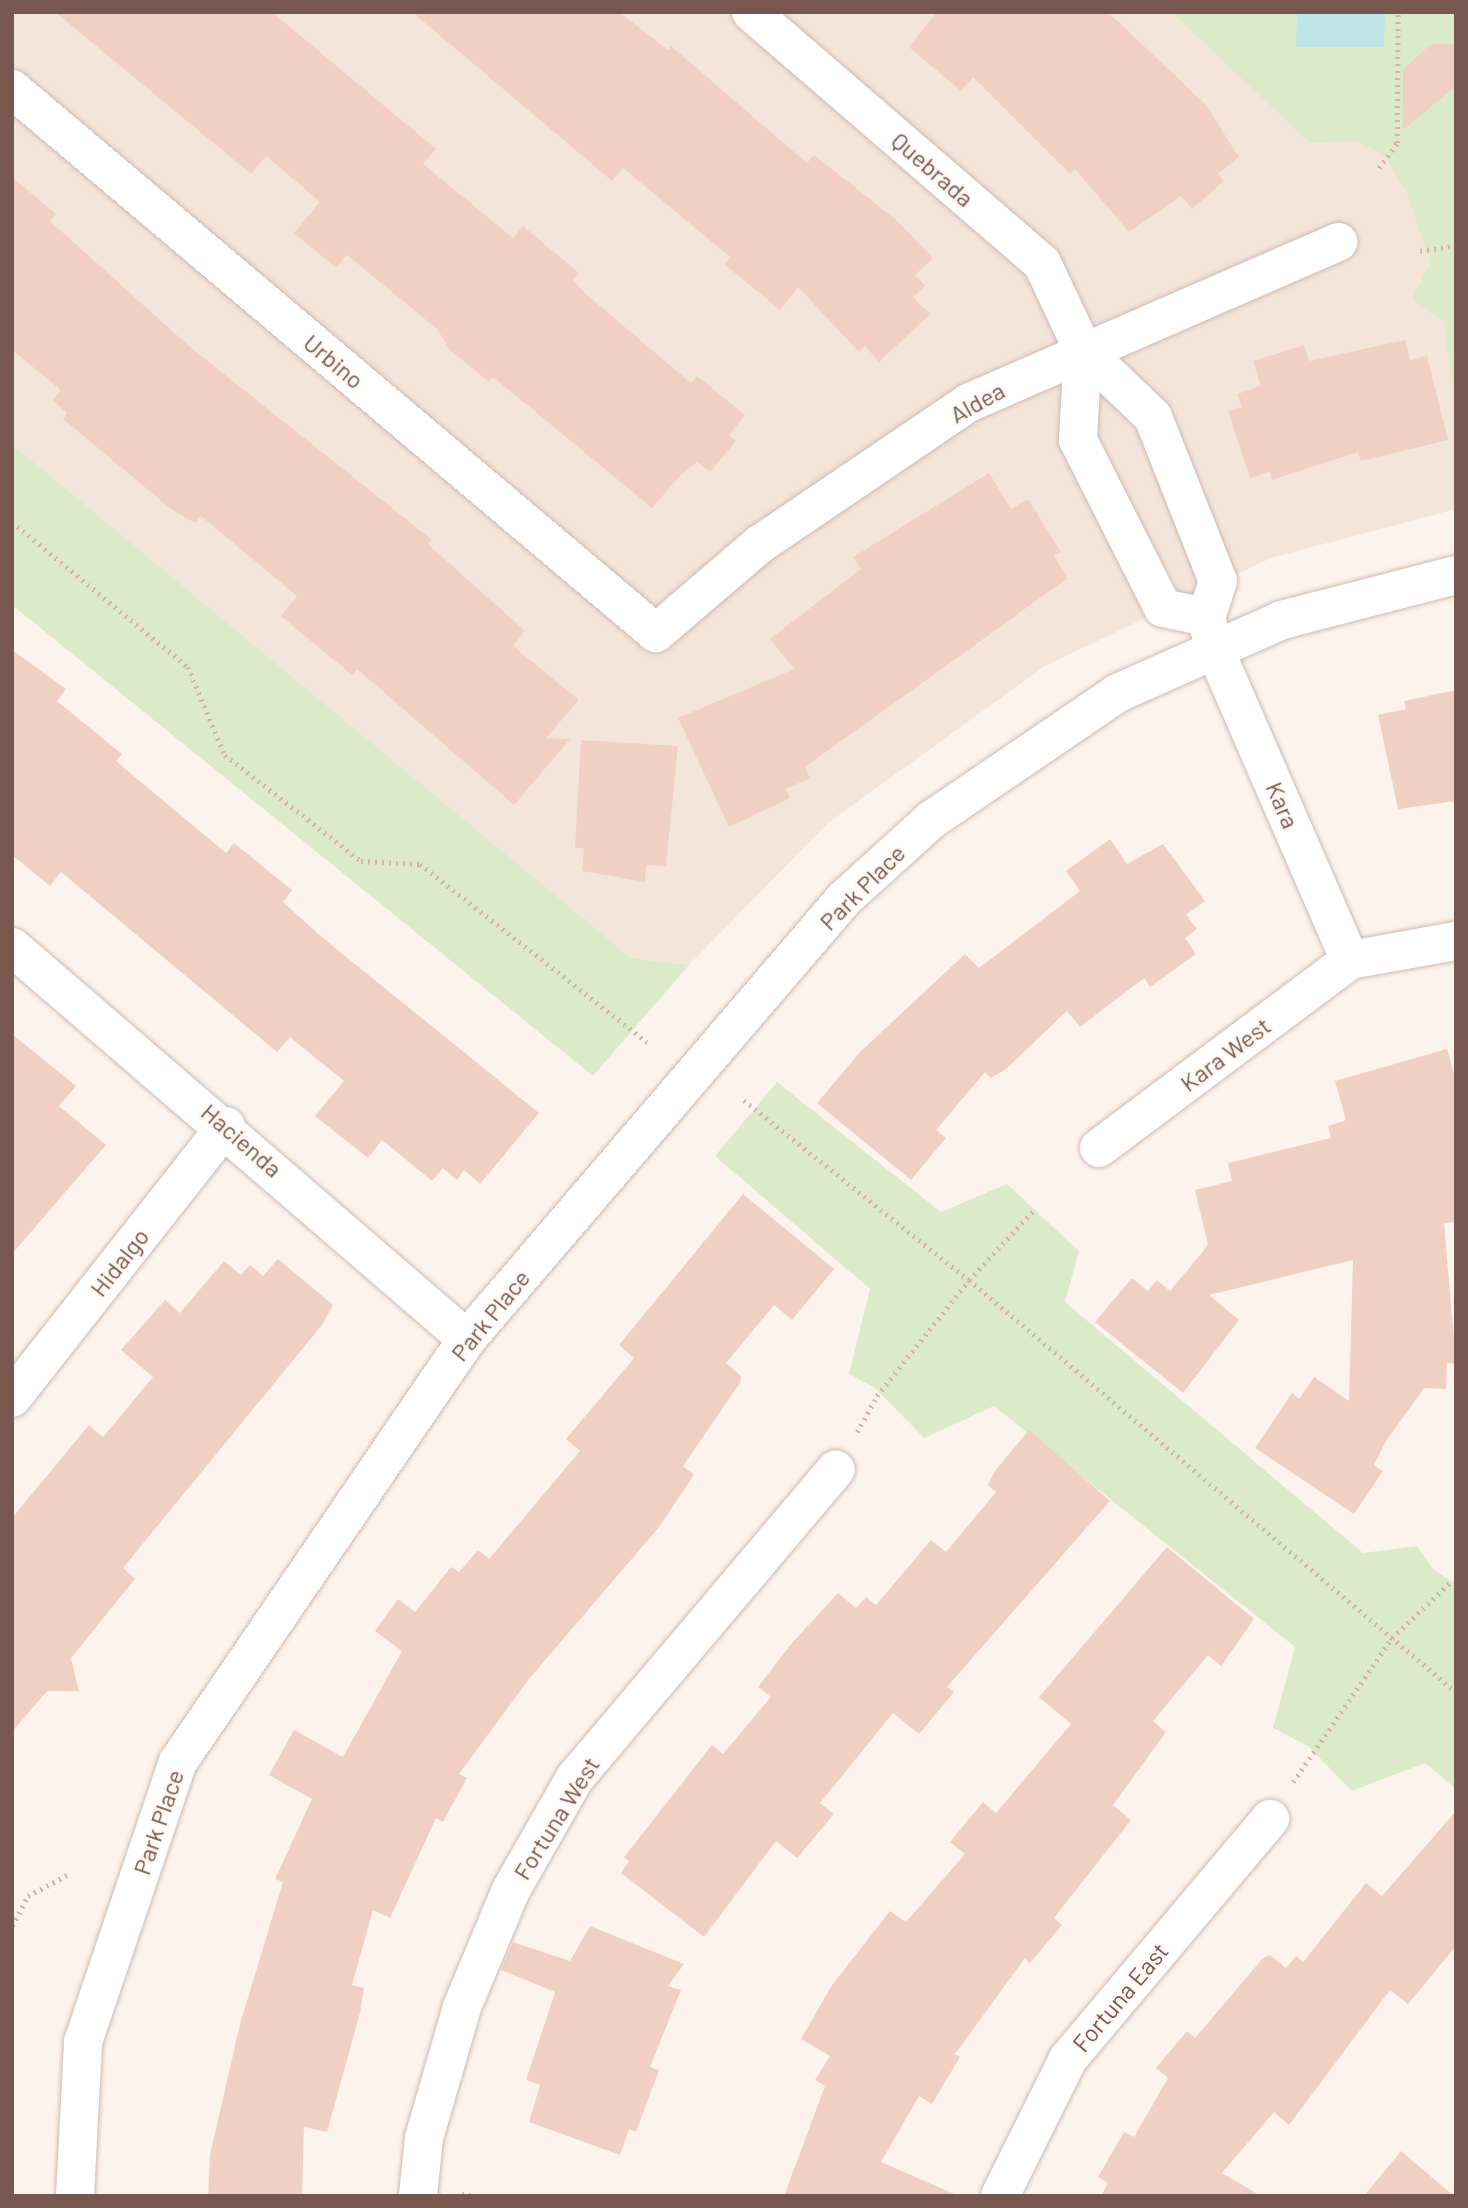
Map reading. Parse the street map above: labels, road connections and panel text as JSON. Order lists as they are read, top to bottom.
{
  "streets": {
    "street": [
      "Quebrada",
      "Urbino",
      "Aldea",
      "Kara",
      "Park Place",
      "Kara West",
      "Hacienda",
      "Hidalgo",
      "Fortuna West",
      "Fortuna East"
    ]
  },
  "crossings": [
    ["Quebrada", "Aldea"],
    ["Quebrada", "Kara"],
    ["Quebrada", "Park Place"],
    ["Urbino", "Aldea"],
    ["Kara", "Park Place"],
    ["Kara", "Kara West"],
    ["Park Place", "Hacienda"],
    ["Hacienda", "Hidalgo"]
  ]
}
